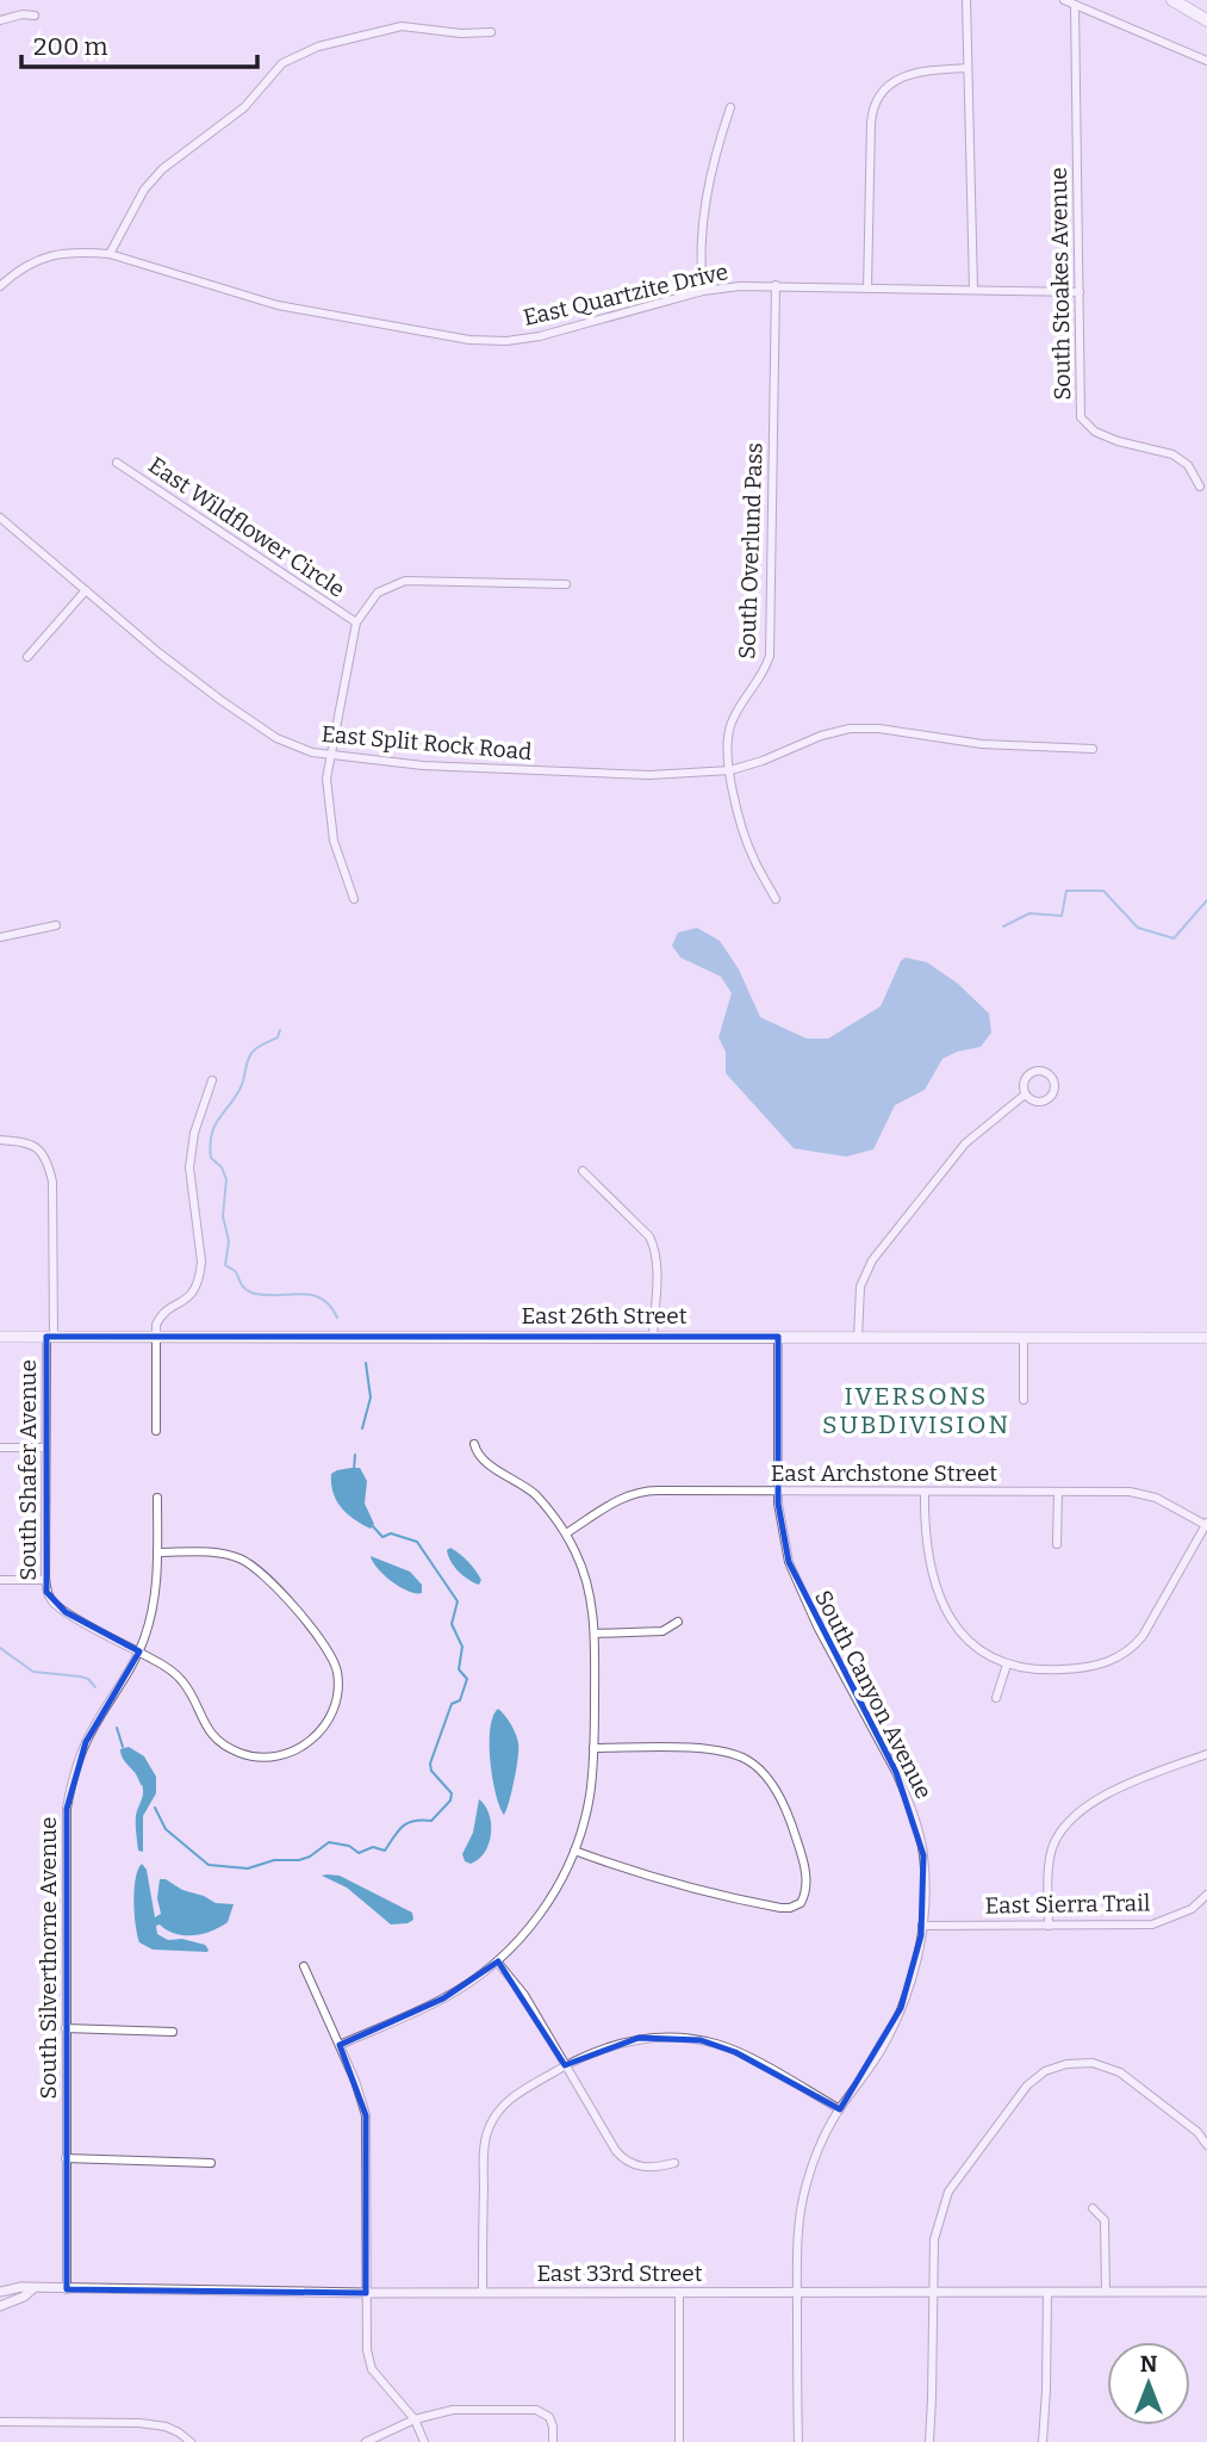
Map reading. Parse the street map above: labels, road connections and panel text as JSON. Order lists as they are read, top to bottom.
{
  "streets": {
    "main road": ["East 26th Street"],
    "street": [
      "South Stoakes Avenue",
      "East Quartzite Drive",
      "East Wildflower Circle",
      "South Overlund Pass",
      "East Split Rock Road",
      "South Shafer Avenue",
      "East Archstone Street",
      "South Canyon Avenue",
      "East Sierra Trail",
      "South Silverthorne Avenue",
      "East 33rd Street"
    ]
  },
  "crossings": [
    ["South Stoakes Avenue", "East Quartzite Drive"],
    ["East Quartzite Drive", "South Overlund Pass"],
    ["South Overlund Pass", "East Split Rock Road"],
    ["East 26th Street", "South Shafer Avenue"],
    ["East 26th Street", "South Canyon Avenue"],
    ["South Shafer Avenue", "South Silverthorne Avenue"],
    ["East Archstone Street", "South Canyon Avenue"],
    ["South Canyon Avenue", "East Sierra Trail"],
    ["South Canyon Avenue", "East 33rd Street"],
    ["South Silverthorne Avenue", "East 33rd Street"]
  ],
  "districts": ["IVERSONS SUBDIVISION"],
  "scale_bar": "200 m",
  "north": "top"
}
